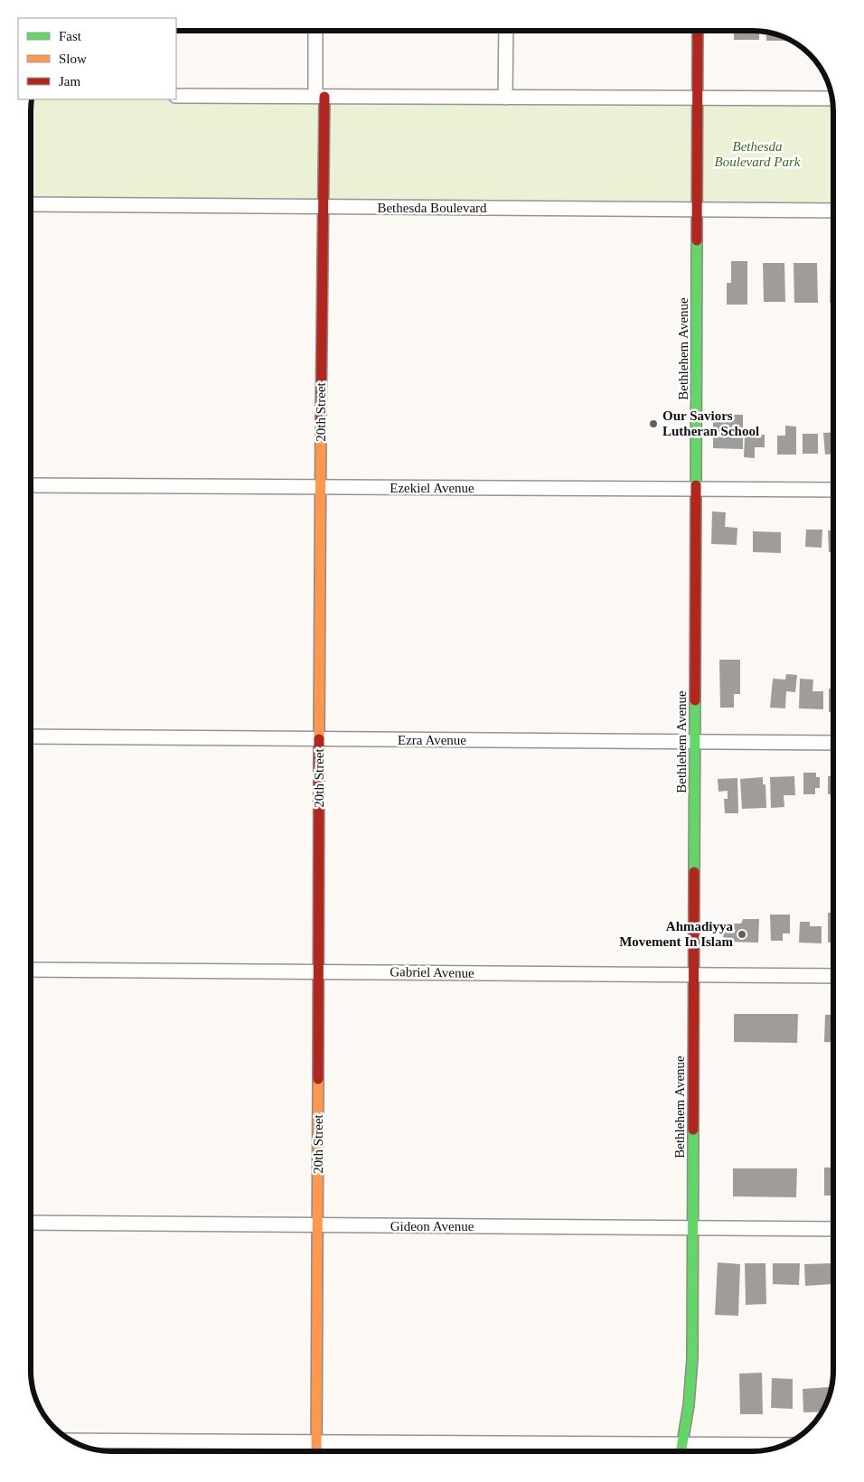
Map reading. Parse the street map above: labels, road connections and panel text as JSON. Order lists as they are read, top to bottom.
{
  "streets": {
    "main road": ["Bethlehem Avenue", "20th Street"],
    "street": [
      "Bethesda Boulevard",
      "Ezekiel Avenue",
      "Ezra Avenue",
      "Gabriel Avenue",
      "Gideon Avenue"
    ]
  },
  "crossings": [
    ["Bethesda Boulevard", "Bethlehem Avenue"],
    ["Bethesda Boulevard", "20th Street"],
    ["Bethlehem Avenue", "Ezekiel Avenue"],
    ["Bethlehem Avenue", "Ezra Avenue"],
    ["Bethlehem Avenue", "Gabriel Avenue"],
    ["Bethlehem Avenue", "Gideon Avenue"],
    ["20th Street", "Ezekiel Avenue"],
    ["20th Street", "Ezra Avenue"],
    ["20th Street", "Gabriel Avenue"],
    ["20th Street", "Gideon Avenue"]
  ],
  "parks": ["Bethesda Boulevard Park"],
  "places": ["Our Saviors Lutheran School", "Ahmadiyya Movement In Islam"],
  "legend": ["Fast", "Slow", "Jam"]
}
